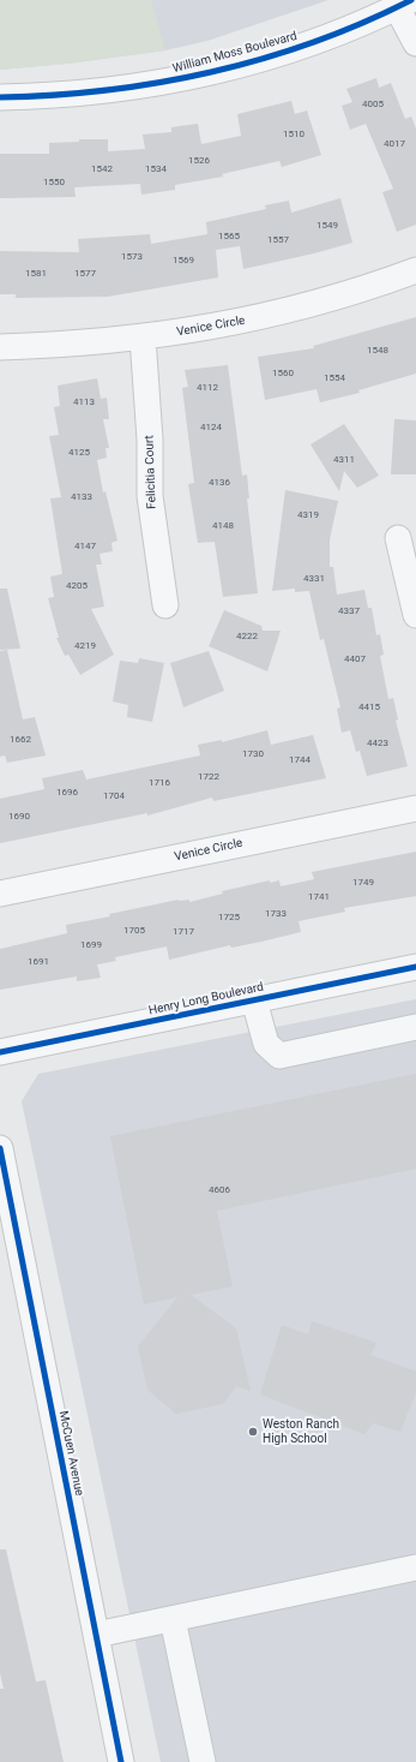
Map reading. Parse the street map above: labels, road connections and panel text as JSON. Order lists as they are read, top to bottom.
{
  "streets": {
    "street": [
      "William Moss Boulevard",
      "Venice Circle",
      "Felicitia Court",
      "Henry Long Boulevard",
      "McCuen Avenue"
    ]
  },
  "crossings": [
    ["Venice Circle", "Felicitia Court"]
  ],
  "places": ["Weston Ranch High School"],
  "house_numbers": [
    "4005",
    "1510",
    "4017",
    "1526",
    "1542",
    "1534",
    "1550",
    "1549",
    "1565",
    "1557",
    "1573",
    "1569",
    "1581",
    "1577",
    "1548",
    "1560",
    "1554",
    "4112",
    "4113",
    "4124",
    "4125",
    "4311",
    "4136",
    "4133",
    "4319",
    "4148",
    "4147",
    "4331",
    "4205",
    "4337",
    "4222",
    "4219",
    "4407",
    "4415",
    "1662",
    "4423",
    "1730",
    "1744",
    "1722",
    "1716",
    "1696",
    "1704",
    "1690",
    "1749",
    "1741",
    "1733",
    "1725",
    "1705",
    "1717",
    "1699",
    "1691",
    "4606"
  ]
}
